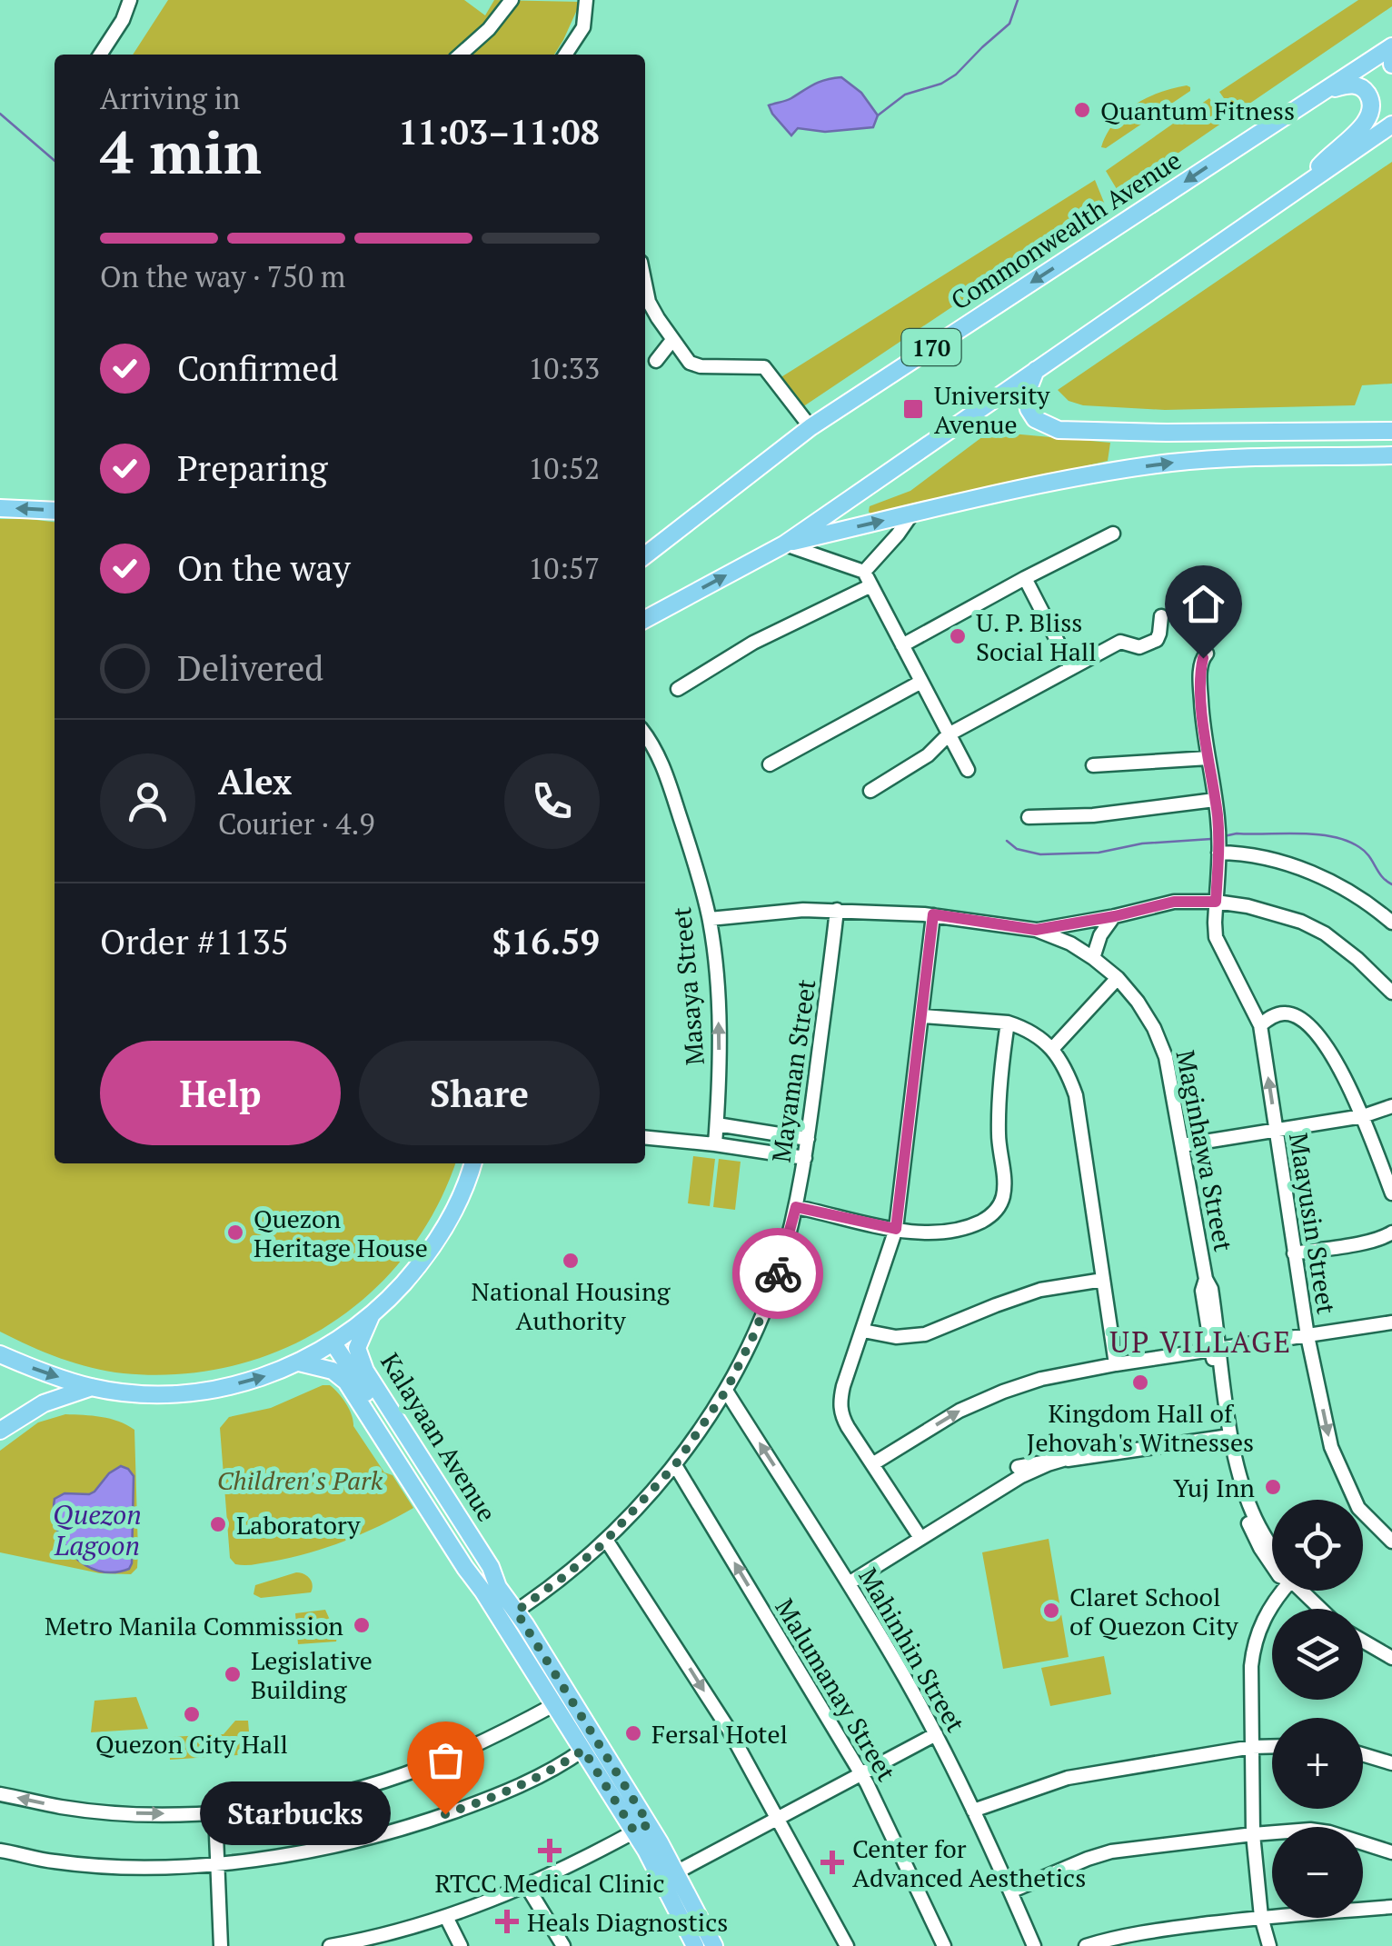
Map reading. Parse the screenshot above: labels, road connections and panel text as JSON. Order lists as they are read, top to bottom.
{
  "streets": {
    "main road": ["Commonwealth Avenue", "170", "Kalayaan Avenue"],
    "street": [
      "Masaya Street",
      "Mayaman Street",
      "Maginhawa Street",
      "Maayusin Street",
      "Mahinhin Street",
      "Malumanay Street"
    ]
  },
  "crossings": [
    ["Masaya Street", "Maginhawa Street"],
    ["Mayaman Street", "Maginhawa Street"],
    ["Mayaman Street", "Kalayaan Avenue"],
    ["Mayaman Street", "Mahinhin Street"],
    ["Mayaman Street", "Malumanay Street"]
  ],
  "one_way": ["Masaya Street"],
  "districts": ["UP VILLAGE"],
  "water": ["Quezon Lagoon"],
  "parks": ["Children's Park"],
  "places": {
    "other": [
      "Quantum Fitness",
      "U. P. Bliss Social Hall",
      "Quezon Heritage House",
      "National Housing Authority",
      "Kingdom Hall of Jehovah's Witnesses",
      "Yuj Inn",
      "Laboratory",
      "Claret School of Quezon City",
      "Metro Manila Commission",
      "Legislative Building",
      "Quezon City Hall",
      "Fersal Hotel",
      "Starbucks"
    ],
    "transit": ["University Avenue"],
    "health": ["RTCC Medical Clinic", "Center for Advanced Aesthetics", "Heals Diagnostics"]
  },
  "page": {
    "heading": ["4 min", "Arriving in", "11:03–11:08"],
    "panel": [
      "Alex",
      "Courier · 4.9",
      "Order #1135",
      "$16.59"
    ],
    "bar": "On the way · 750 m",
    "list": [
      ["Confirmed", "10:33"],
      ["Preparing", "10:52"],
      ["On the way", "10:57"],
      "Delivered"
    ],
    "buttons": ["Help", "Share"],
    "map_buttons": ["+", "−"],
    "bubble": "Starbucks"
  }
}
